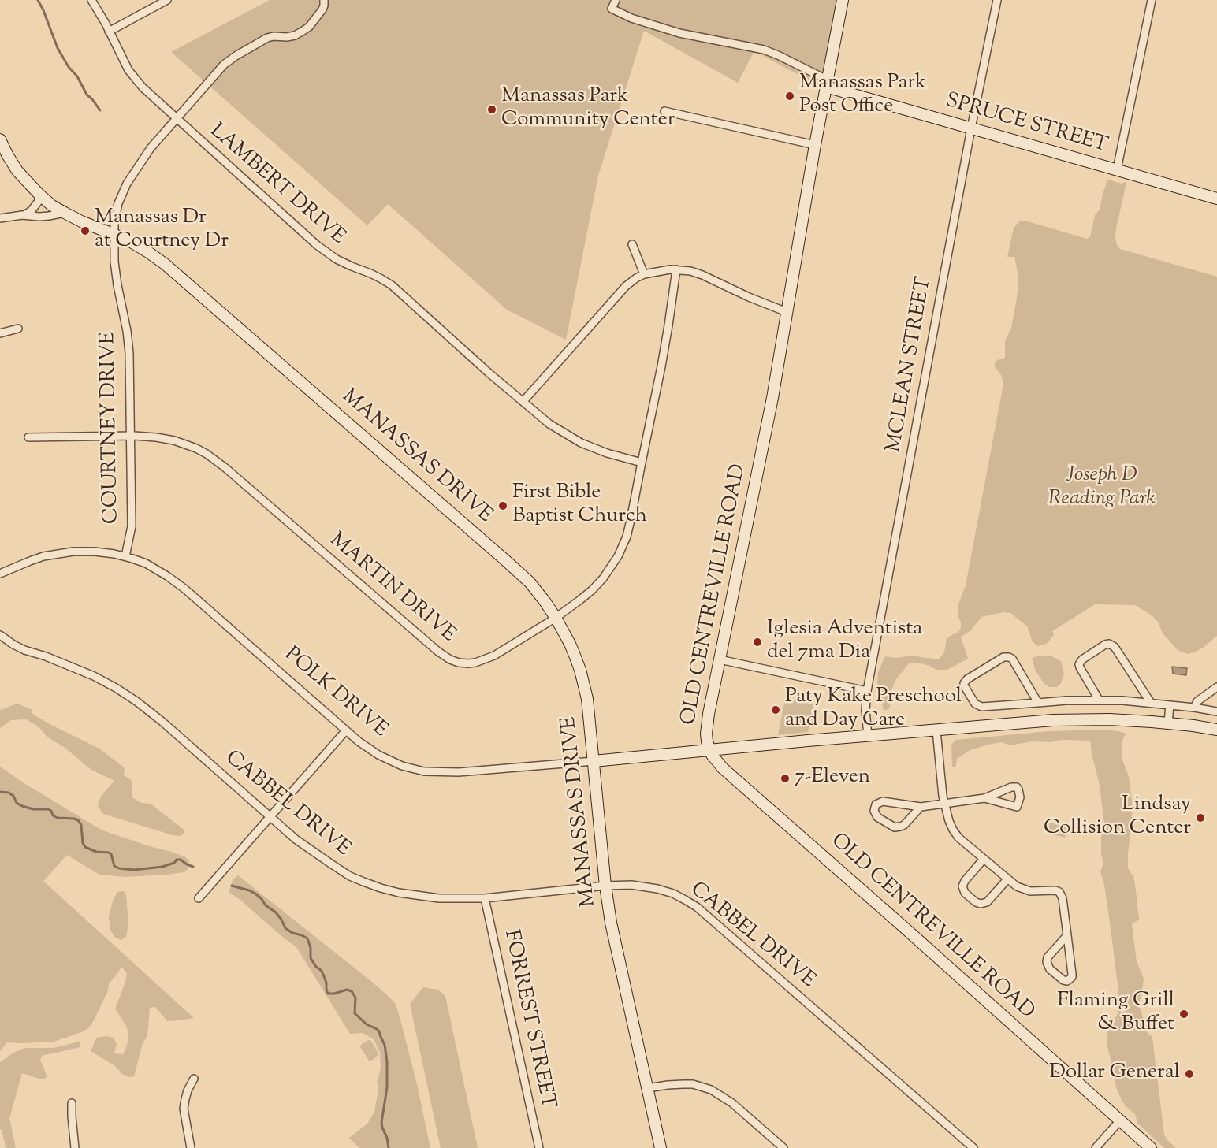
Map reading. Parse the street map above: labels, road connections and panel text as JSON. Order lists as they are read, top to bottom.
{
  "streets": {
    "main road": [
      "SPRUCE STREET",
      "MANASSAS DRIVE",
      "OLD CENTREVILLE ROAD",
      "POLK DRIVE"
    ],
    "street": [
      "LAMBERT DRIVE",
      "MCLEAN STREET",
      "COURTNEY DRIVE",
      "MARTIN DRIVE",
      "CABBEL DRIVE",
      "FORREST STREET"
    ]
  },
  "crossings": [
    ["SPRUCE STREET", "MCLEAN STREET"],
    ["SPRUCE STREET", "OLD CENTREVILLE ROAD"],
    ["LAMBERT DRIVE", "COURTNEY DRIVE"],
    ["LAMBERT DRIVE", "MARTIN DRIVE"],
    ["MCLEAN STREET", "POLK DRIVE"],
    ["COURTNEY DRIVE", "MANASSAS DRIVE"],
    ["COURTNEY DRIVE", "MARTIN DRIVE"],
    ["COURTNEY DRIVE", "POLK DRIVE"],
    ["MANASSAS DRIVE", "MARTIN DRIVE"],
    ["MANASSAS DRIVE", "POLK DRIVE"],
    ["MANASSAS DRIVE", "CABBEL DRIVE"],
    ["OLD CENTREVILLE ROAD", "POLK DRIVE"],
    ["CABBEL DRIVE", "FORREST STREET"]
  ],
  "parks": ["Joseph D Reading Park"],
  "places": [
    "Manassas Park Post Office",
    "Manassas Park Community Center",
    "Manassas Dr at Courtney Dr",
    "First Bible Baptist Church",
    "Iglesia Adventista del 7ma Dia",
    "Paty Kake Preschool and Day Care",
    "7-Eleven",
    "Lindsay Collision Center",
    "Flaming Grill & Buffet",
    "Dollar General"
  ]
}
